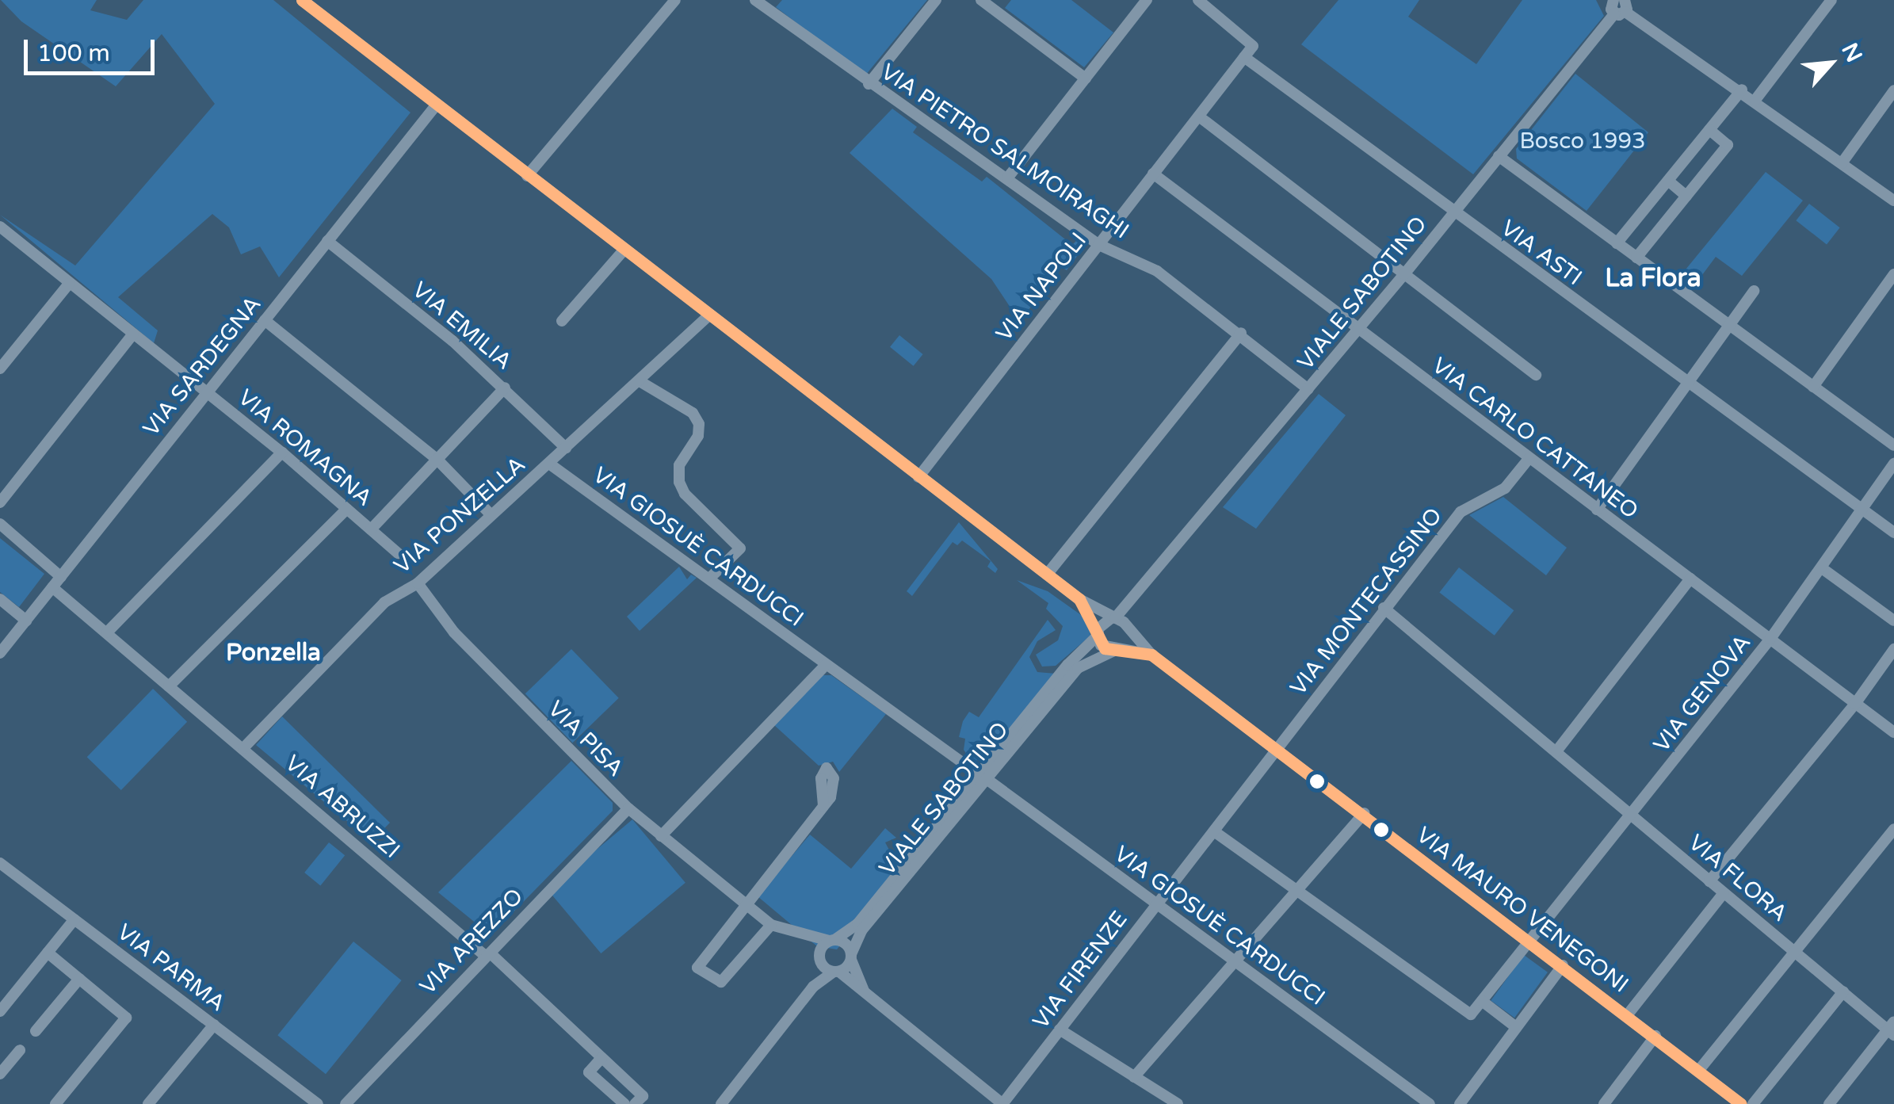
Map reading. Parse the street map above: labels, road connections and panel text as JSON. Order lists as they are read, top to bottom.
{
  "streets": {
    "street": [
      "VIA PIETRO SALMOIRAGHI",
      "VIA ASTI",
      "VIA NAPOLI",
      "VIALE SABOTINO",
      "VIA EMILIA",
      "VIA SARDEGNA",
      "VIA CARLO CATTANEO",
      "VIA ROMAGNA",
      "VIA PONZELLA",
      "VIA GIOSUÈ CARDUCCI",
      "VIA MONTECASSINO",
      "VIA GENOVA",
      "VIA PISA",
      "VIA ABRUZZI",
      "VIA FLORA",
      "VIA MAURO VENEGONI",
      "VIA AREZZO",
      "VIA PARMA",
      "VIA FIRENZE"
    ]
  },
  "crossings": [
    ["VIA PIETRO SALMOIRAGHI", "VIA NAPOLI"],
    ["VIA PIETRO SALMOIRAGHI", "VIALE SABOTINO"],
    ["VIA ASTI", "VIA NAPOLI"],
    ["VIA ASTI", "VIALE SABOTINO"],
    ["VIA ASTI", "VIA GENOVA"],
    ["VIA NAPOLI", "VIA CARLO CATTANEO"],
    ["VIA NAPOLI", "VIA MAURO VENEGONI"],
    ["VIALE SABOTINO", "VIA CARLO CATTANEO"],
    ["VIALE SABOTINO", "VIA GIOSUÈ CARDUCCI"],
    ["VIALE SABOTINO", "VIA PISA"],
    ["VIALE SABOTINO", "VIA MAURO VENEGONI"],
    ["VIA EMILIA", "VIA SARDEGNA"],
    ["VIA EMILIA", "VIA PONZELLA"],
    ["VIA SARDEGNA", "VIA ROMAGNA"],
    ["VIA SARDEGNA", "VIA ABRUZZI"],
    ["VIA SARDEGNA", "VIA MAURO VENEGONI"],
    ["VIA CARLO CATTANEO", "VIA MONTECASSINO"],
    ["VIA CARLO CATTANEO", "VIA GENOVA"],
    ["VIA PONZELLA", "VIA GIOSUÈ CARDUCCI"],
    ["VIA PONZELLA", "VIA PISA"],
    ["VIA PONZELLA", "VIA ABRUZZI"],
    ["VIA PONZELLA", "VIA MAURO VENEGONI"],
    ["VIA GIOSUÈ CARDUCCI", "VIA FIRENZE"],
    ["VIA MONTECASSINO", "VIA FLORA"],
    ["VIA MONTECASSINO", "VIA MAURO VENEGONI"],
    ["VIA MONTECASSINO", "VIA FIRENZE"],
    ["VIA GENOVA", "VIA FLORA"],
    ["VIA GENOVA", "VIA MAURO VENEGONI"],
    ["VIA PISA", "VIA AREZZO"],
    ["VIA ABRUZZI", "VIA AREZZO"],
    ["VIA MAURO VENEGONI", "VIA FIRENZE"]
  ],
  "districts": ["La Flora", "Ponzella"],
  "parks": ["Bosco 1993"],
  "scale_bar": "100 m",
  "north": "top right"
}
